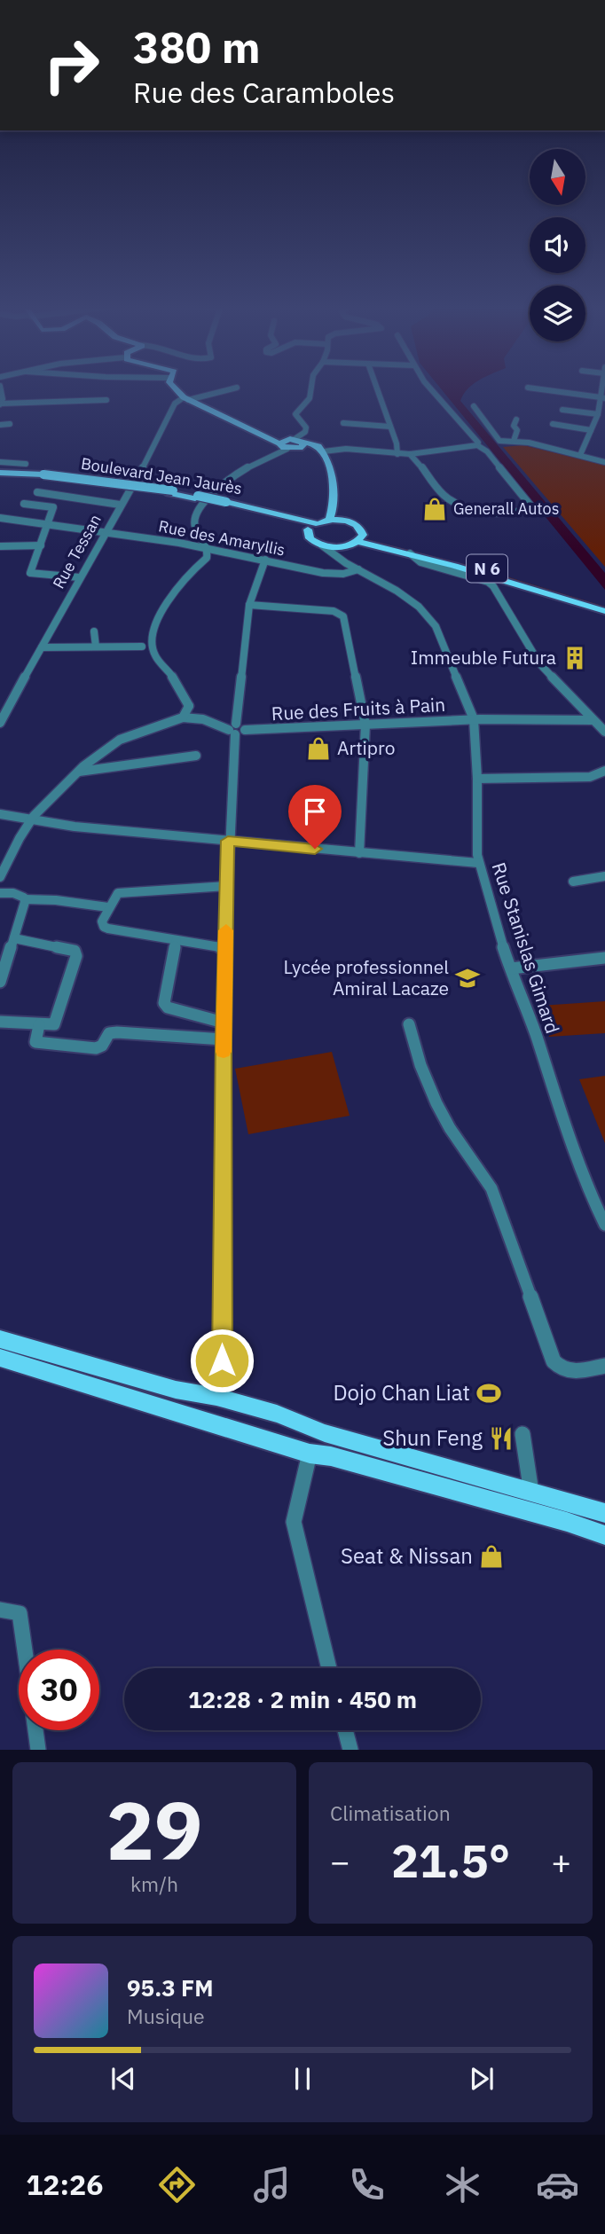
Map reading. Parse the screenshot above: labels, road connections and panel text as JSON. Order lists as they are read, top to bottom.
{
  "streets": {
    "main road": ["Boulevard Jean Jaurès", "N 6"],
    "street": [
      "Rue des Amaryllis",
      "Rue Tessan",
      "Rue des Fruits à Pain",
      "Rue Stanislas Gimard"
    ]
  },
  "crossings": [
    ["Boulevard Jean Jaurès", "N 6"],
    ["Rue des Amaryllis", "Rue Tessan"],
    ["Rue des Amaryllis", "Rue Stanislas Gimard"],
    ["N 6", "Rue Stanislas Gimard"],
    ["Rue des Fruits à Pain", "Rue Stanislas Gimard"]
  ],
  "places": {
    "shop": ["Generall Autos", "Artipro", "Seat & Nissan"],
    "building": ["Immeuble Futura"],
    "school or university": ["Lycée professionnel Amiral Lacaze"],
    "sports": ["Dojo Chan Liat"],
    "restaurant": ["Shun Feng"]
  },
  "north": "bottom",
  "page": {
    "turn": ["380 m", "Rue des Caramboles"],
    "limit": "30",
    "trip": "12:28 · 2 min · 450 m",
    "tile": [
      ["29", "km/h"],
      "Climatisation"
    ],
    "heat": ["−", "21.5°", "+"],
    "song": ["95.3 FM", "Musique"],
    "tabs": "12:26"
  }
}
